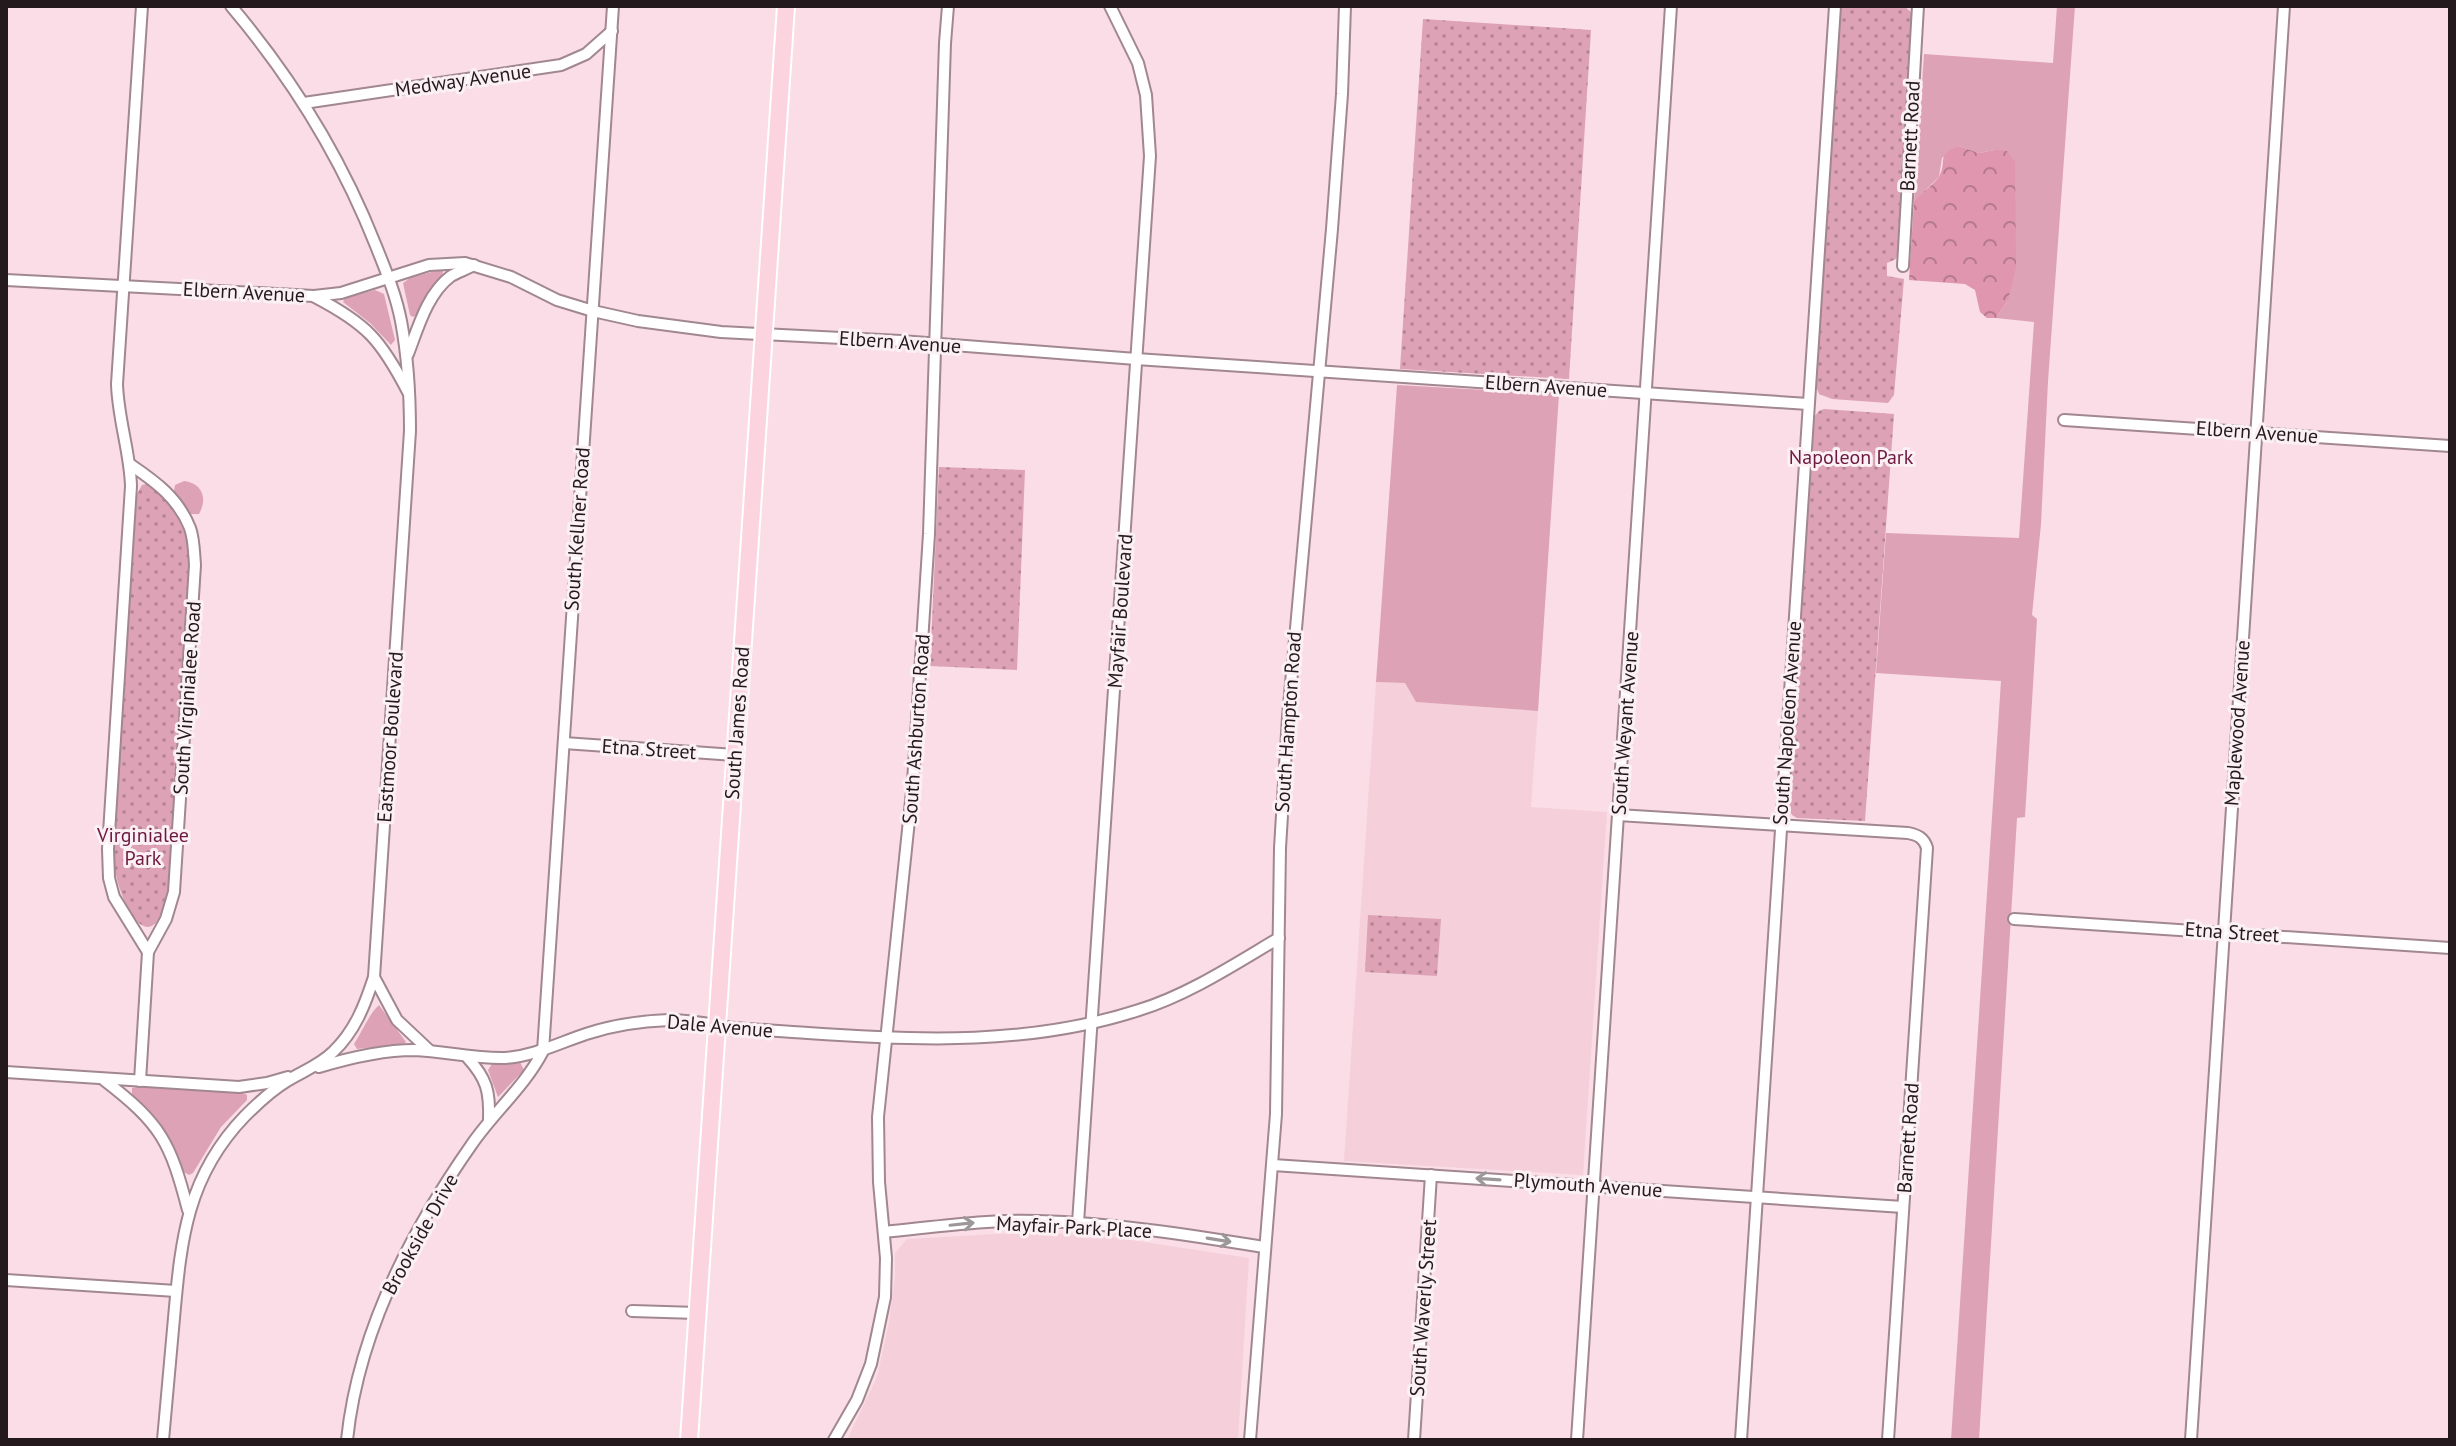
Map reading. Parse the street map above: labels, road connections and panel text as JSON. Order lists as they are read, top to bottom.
{
  "streets": {
    "main road": ["South James Road"],
    "street": [
      "Medway Avenue",
      "Barnett Road",
      "Elbern Avenue",
      "South Kellner Road",
      "Mayfair Boulevard",
      "South Virginialee Road",
      "South Hampton Road",
      "South Weyant Avenue",
      "South Napoleon Avenue",
      "Maplewood Avenue",
      "South Ashburton Road",
      "Eastmoor Boulevard",
      "Etna Street",
      "Dale Avenue",
      "Plymouth Avenue",
      "Mayfair Park Place",
      "Brookside Drive",
      "South Waverly Street"
    ]
  },
  "crossings": [
    ["Medway Avenue", "South Kellner Road"],
    ["Medway Avenue", "Eastmoor Boulevard"],
    ["Barnett Road", "South Napoleon Avenue"],
    ["Barnett Road", "Plymouth Avenue"],
    ["Elbern Avenue", "South Kellner Road"],
    ["Elbern Avenue", "Mayfair Boulevard"],
    ["Elbern Avenue", "South Hampton Road"],
    ["Elbern Avenue", "South James Road"],
    ["Elbern Avenue", "South Weyant Avenue"],
    ["Elbern Avenue", "South Napoleon Avenue"],
    ["Elbern Avenue", "Maplewood Avenue"],
    ["Elbern Avenue", "South Ashburton Road"],
    ["Elbern Avenue", "Eastmoor Boulevard"],
    ["South Kellner Road", "Etna Street"],
    ["South Kellner Road", "Dale Avenue"],
    ["South Kellner Road", "Brookside Drive"],
    ["Mayfair Boulevard", "Dale Avenue"],
    ["Mayfair Boulevard", "Mayfair Park Place"],
    ["South Virginialee Road", "Dale Avenue"],
    ["South Hampton Road", "Dale Avenue"],
    ["South Hampton Road", "Plymouth Avenue"],
    ["South Hampton Road", "Mayfair Park Place"],
    ["South James Road", "Etna Street"],
    ["South James Road", "Dale Avenue"],
    ["South Weyant Avenue", "Plymouth Avenue"],
    ["South Napoleon Avenue", "Plymouth Avenue"],
    ["Maplewood Avenue", "Etna Street"],
    ["South Ashburton Road", "Dale Avenue"],
    ["South Ashburton Road", "Mayfair Park Place"],
    ["Eastmoor Boulevard", "Dale Avenue"],
    ["Dale Avenue", "Brookside Drive"],
    ["Plymouth Avenue", "South Waverly Street"]
  ],
  "one_way": ["Mayfair Park Place"],
  "parks": ["Napoleon Park", "Virginialee Park"]
}
